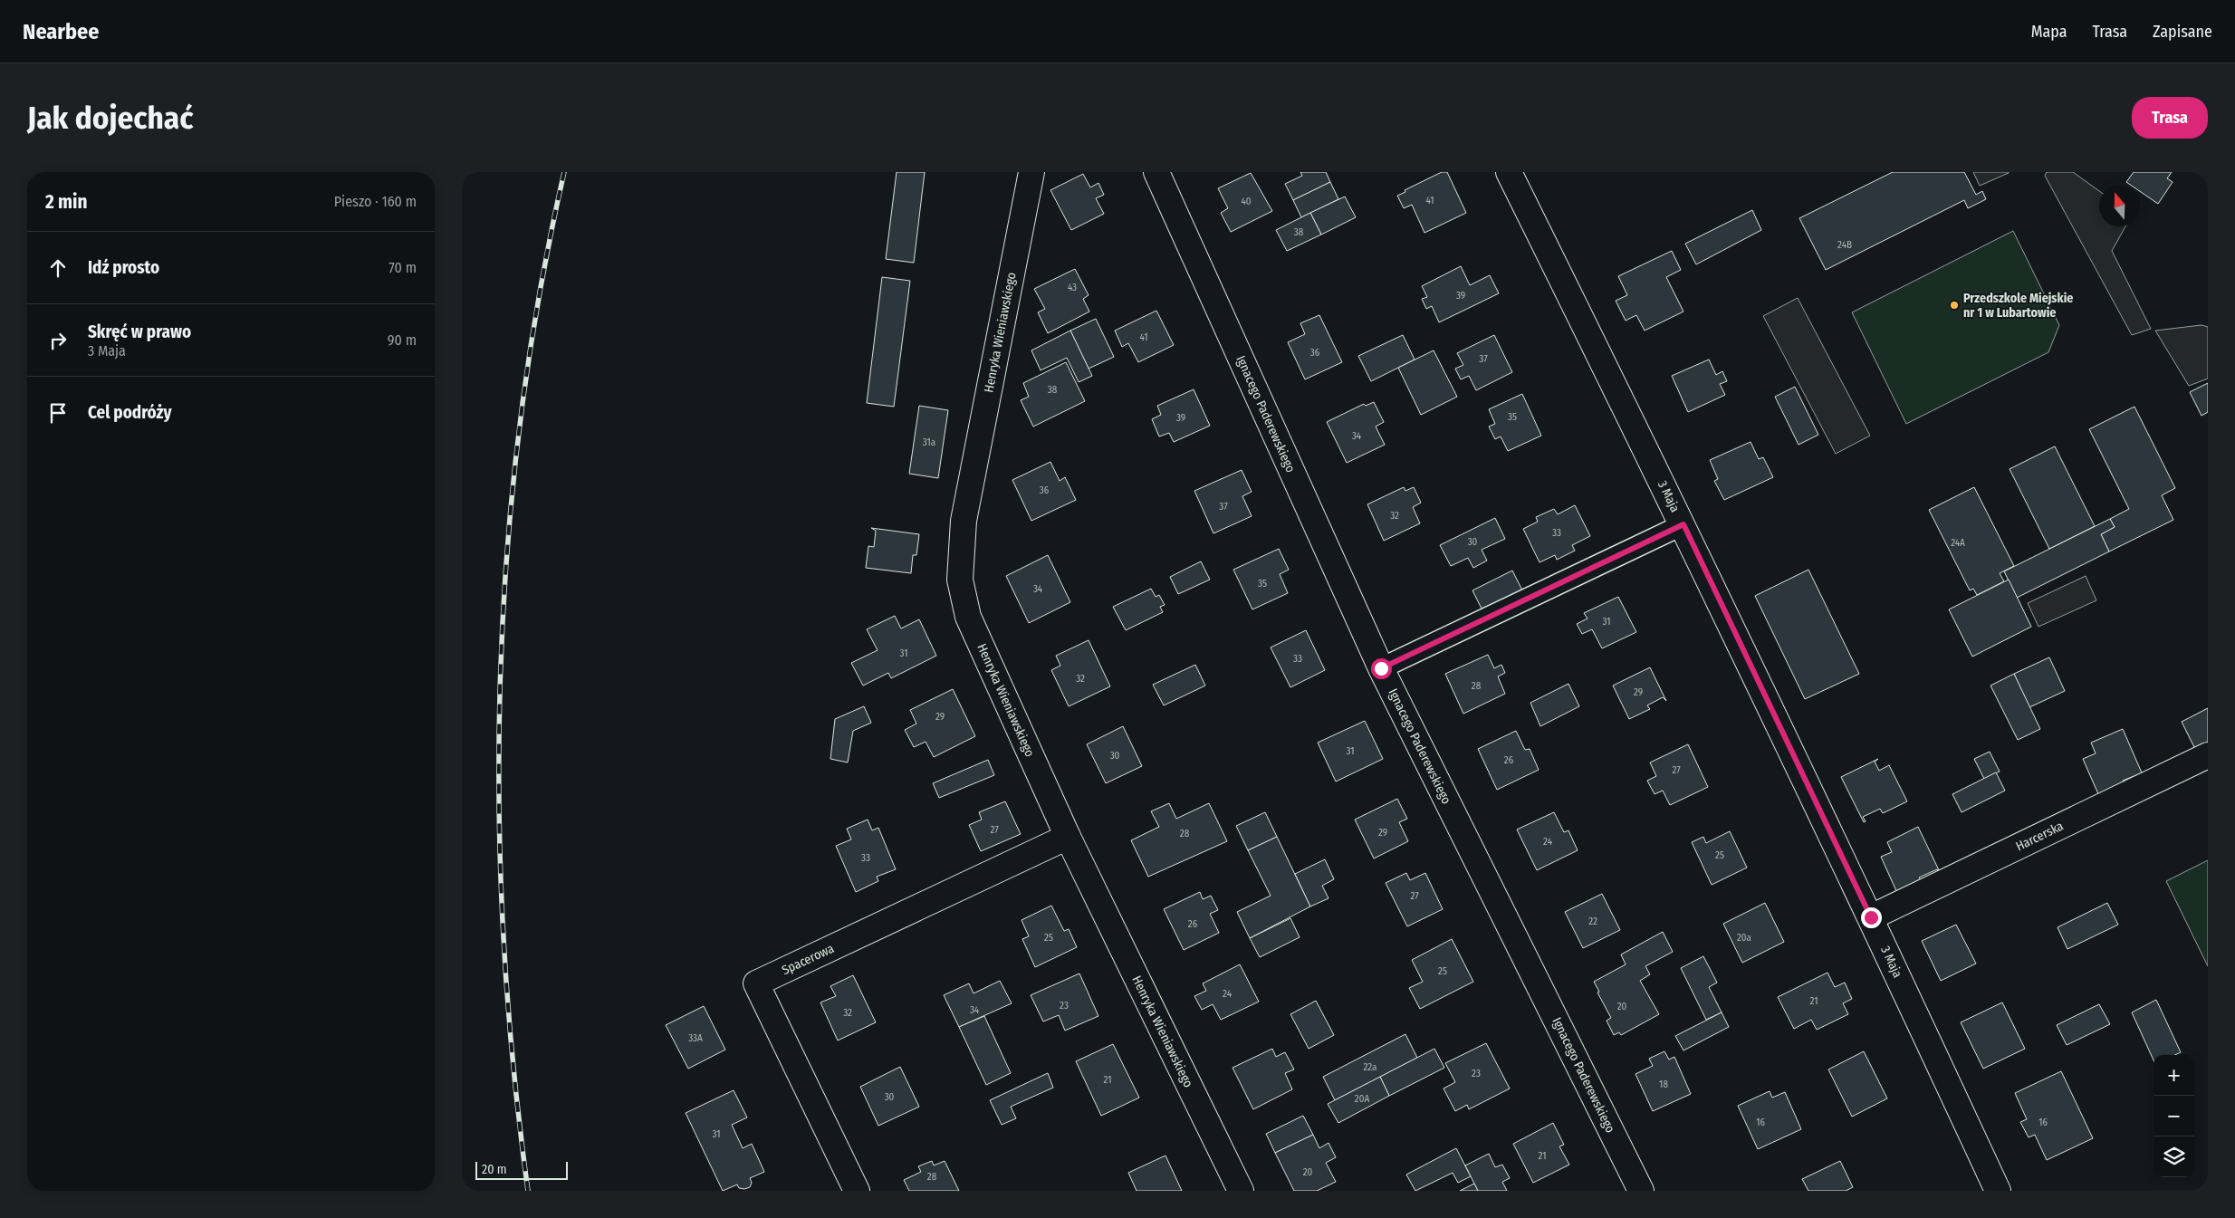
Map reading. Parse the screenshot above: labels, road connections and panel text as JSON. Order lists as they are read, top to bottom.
{
  "streets": {
    "street": [
      "Henryka Wieniawskiego",
      "Ignacego Paderewskiego",
      "3 Maja",
      "Harcerska",
      "Spacerowa"
    ]
  },
  "crossings": [
    ["Henryka Wieniawskiego", "Spacerowa"],
    ["3 Maja", "Harcerska"]
  ],
  "places": ["Przedszkole Miejskie nr 1 w Lubartowie"],
  "house_numbers": [
    "41",
    "40",
    "38",
    "24B",
    "43",
    "39",
    "41",
    "36",
    "37",
    "38",
    "35",
    "39",
    "34",
    "31a",
    "36",
    "37",
    "32",
    "33",
    "30",
    "24A",
    "35",
    "34",
    "31",
    "31",
    "33",
    "32",
    "28",
    "29",
    "29",
    "31",
    "30",
    "26",
    "27",
    "27",
    "29",
    "28",
    "24",
    "25",
    "33",
    "27",
    "22",
    "26",
    "25",
    "20a",
    "25",
    "24",
    "21",
    "23",
    "20",
    "34",
    "32",
    "33A",
    "22a",
    "23",
    "21",
    "18",
    "30",
    "20A",
    "16",
    "16",
    "31",
    "21",
    "20",
    "28"
  ],
  "scale_bar": "20 m",
  "north": "top",
  "page": {
    "header": "Nearbee",
    "nav": ["Mapa", "Trasa", "Zapisane"],
    "buttons": "Trasa",
    "title": "Jak dojechać",
    "heading": ["2 min", "Pieszo · 160 m"],
    "list": [
      ["Idź prosto", "70 m"],
      ["Skręć w prawo", "3 Maja", "90 m"],
      "Cel podróży"
    ],
    "map_buttons": ["+", "−"],
    "scale": "20 m"
  }
}
